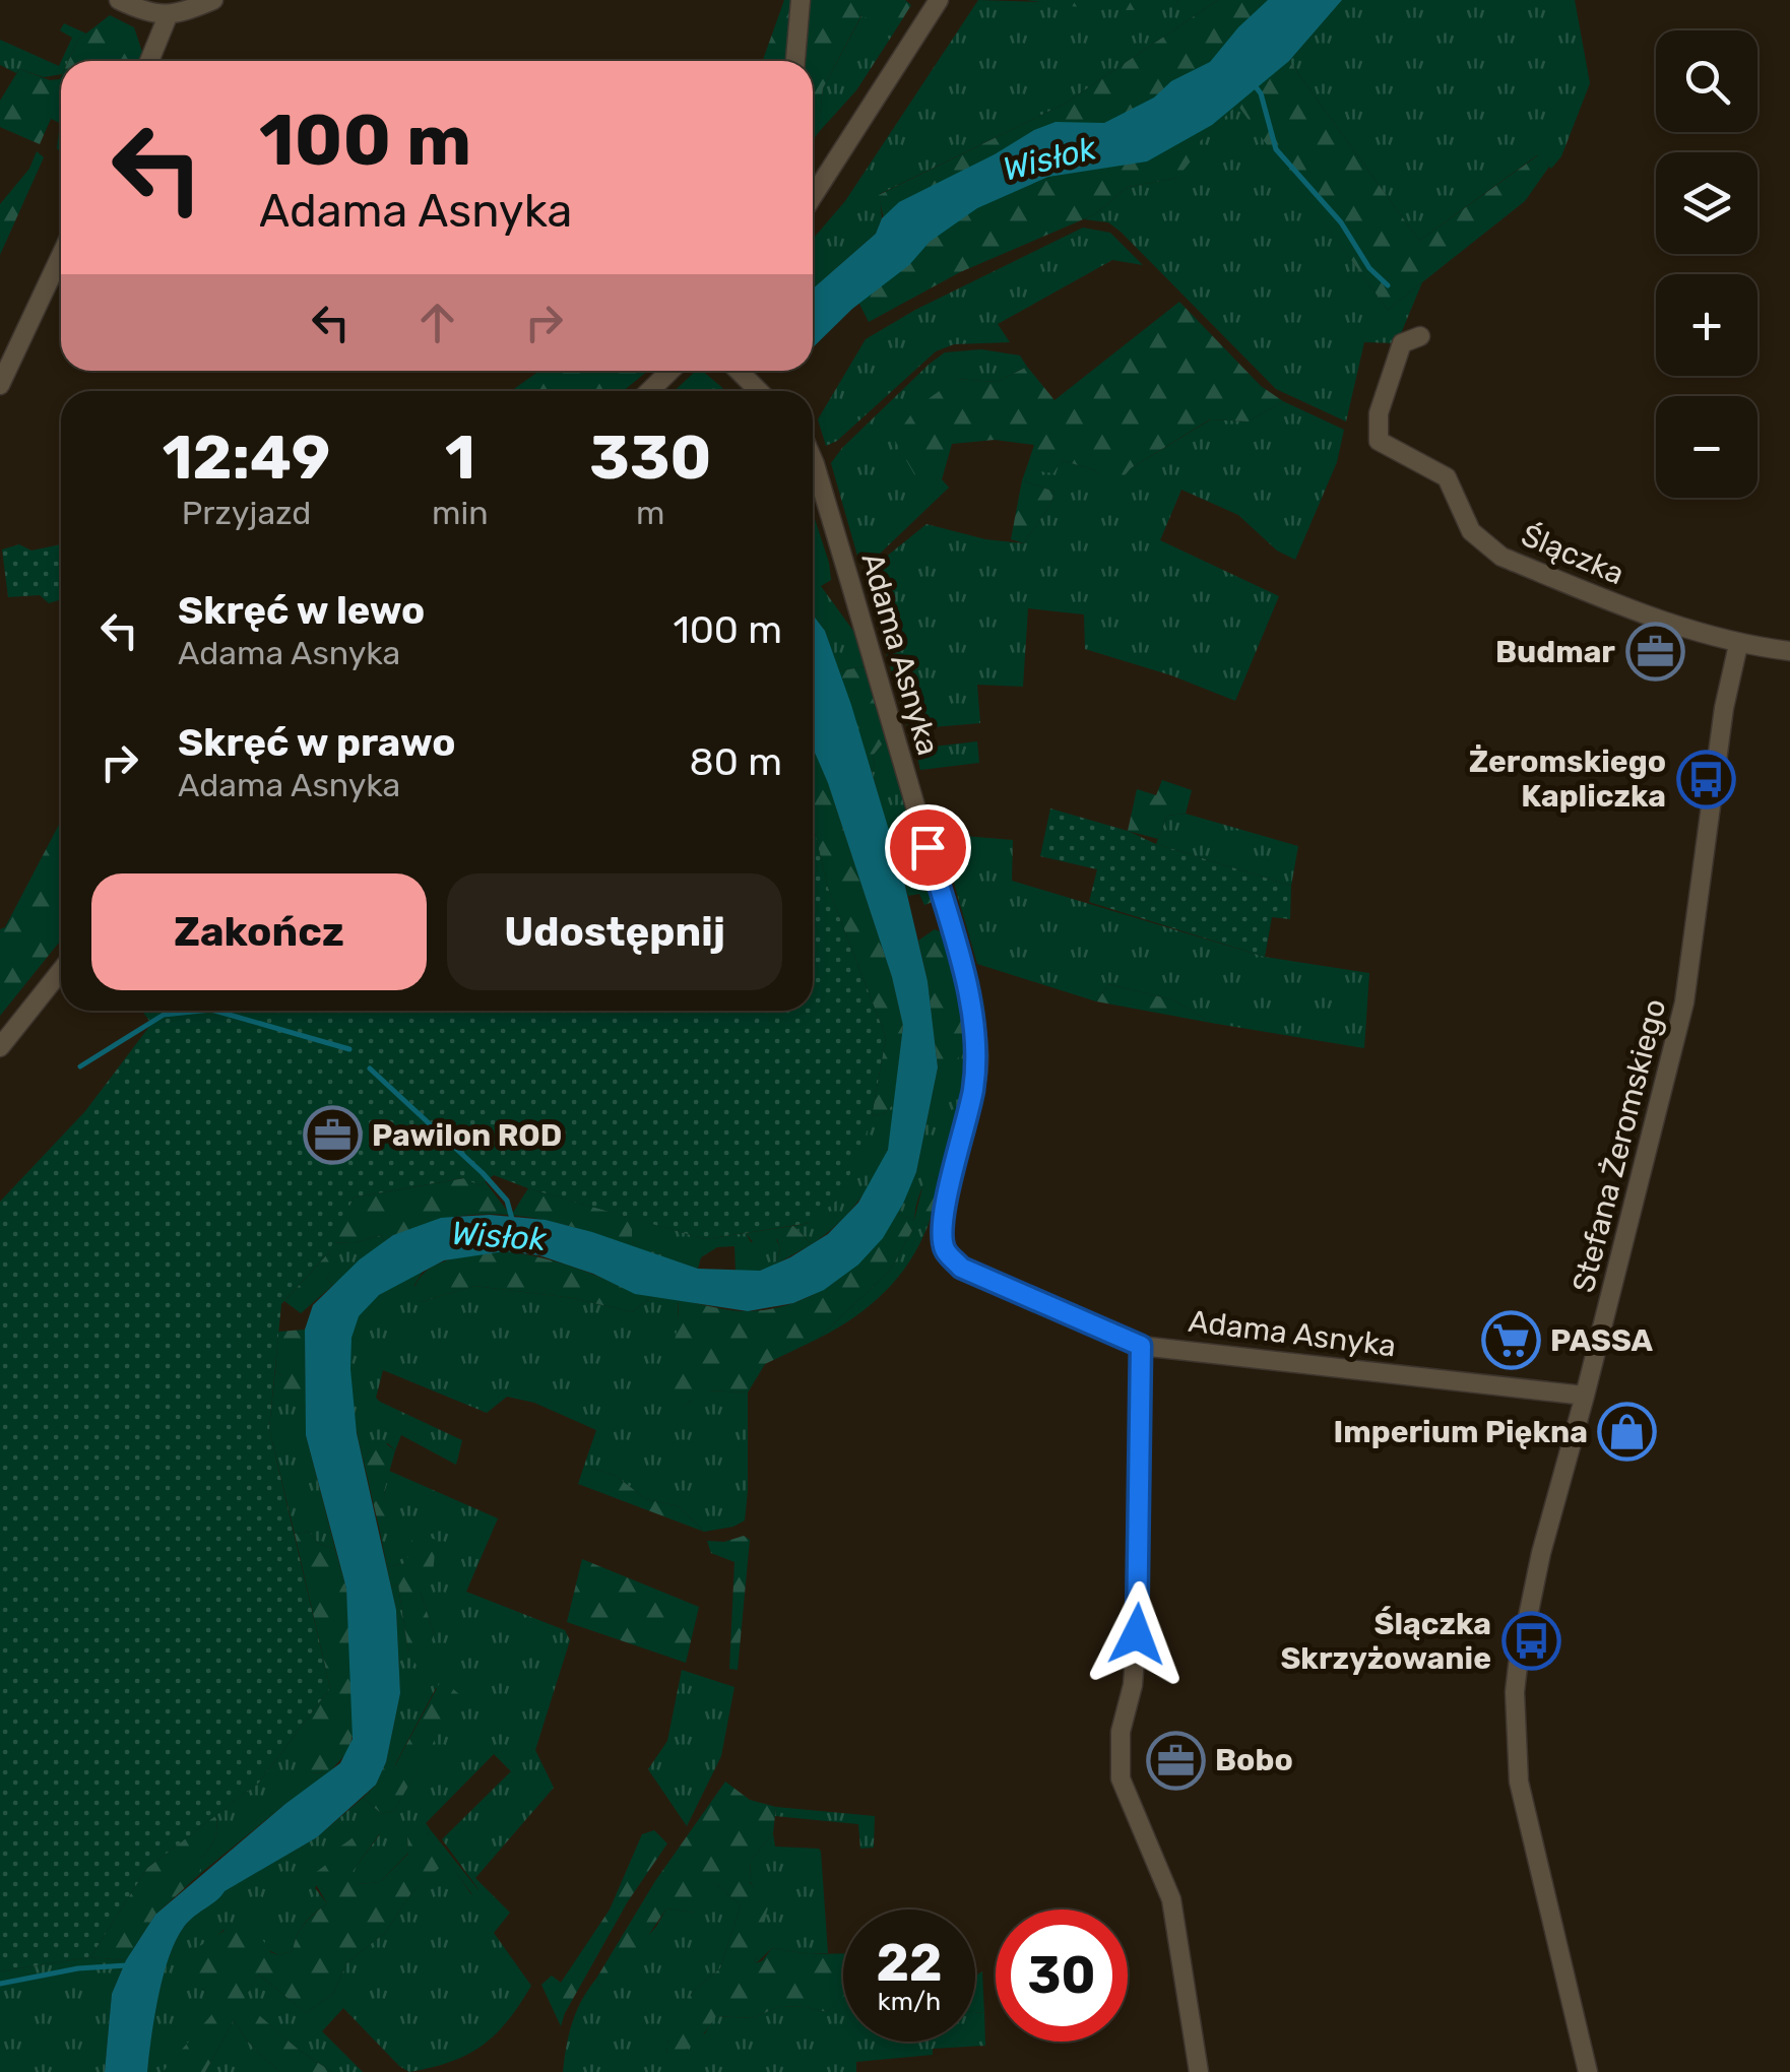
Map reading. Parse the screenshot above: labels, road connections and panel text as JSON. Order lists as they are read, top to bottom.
{
  "streets": {
    "street": ["Ślączka", "Adama Asnyka", "Stefana Żeromskiego"]
  },
  "crossings": [
    ["Ślączka", "Stefana Żeromskiego"],
    ["Adama Asnyka", "Stefana Żeromskiego"]
  ],
  "water": ["Wisłok"],
  "places": {
    "office": ["Budmar", "Pawilon ROD", "Bobo"],
    "bus stop": ["Żeromskiego Kapliczka", "Ślączka Skrzyżowanie"],
    "supermarket": ["PASSA"],
    "shop": ["Imperium Piękna"]
  },
  "page": {
    "map_buttons": ["+", "−"],
    "turn": ["100 m", "Adama Asnyka"],
    "eta": [
      "12:49",
      "Przyjazd",
      "1",
      "min",
      "330",
      "m"
    ],
    "list": [
      {
        "name": "Skręć w lewo",
        "note": "Adama Asnyka",
        "value": "100 m"
      },
      {
        "name": "Skręć w prawo",
        "note": "Adama Asnyka",
        "value": "80 m"
      }
    ],
    "buttons": ["Zakończ", "Udostępnij"],
    "speed": "22 km/h",
    "limit": "30"
  }
}
